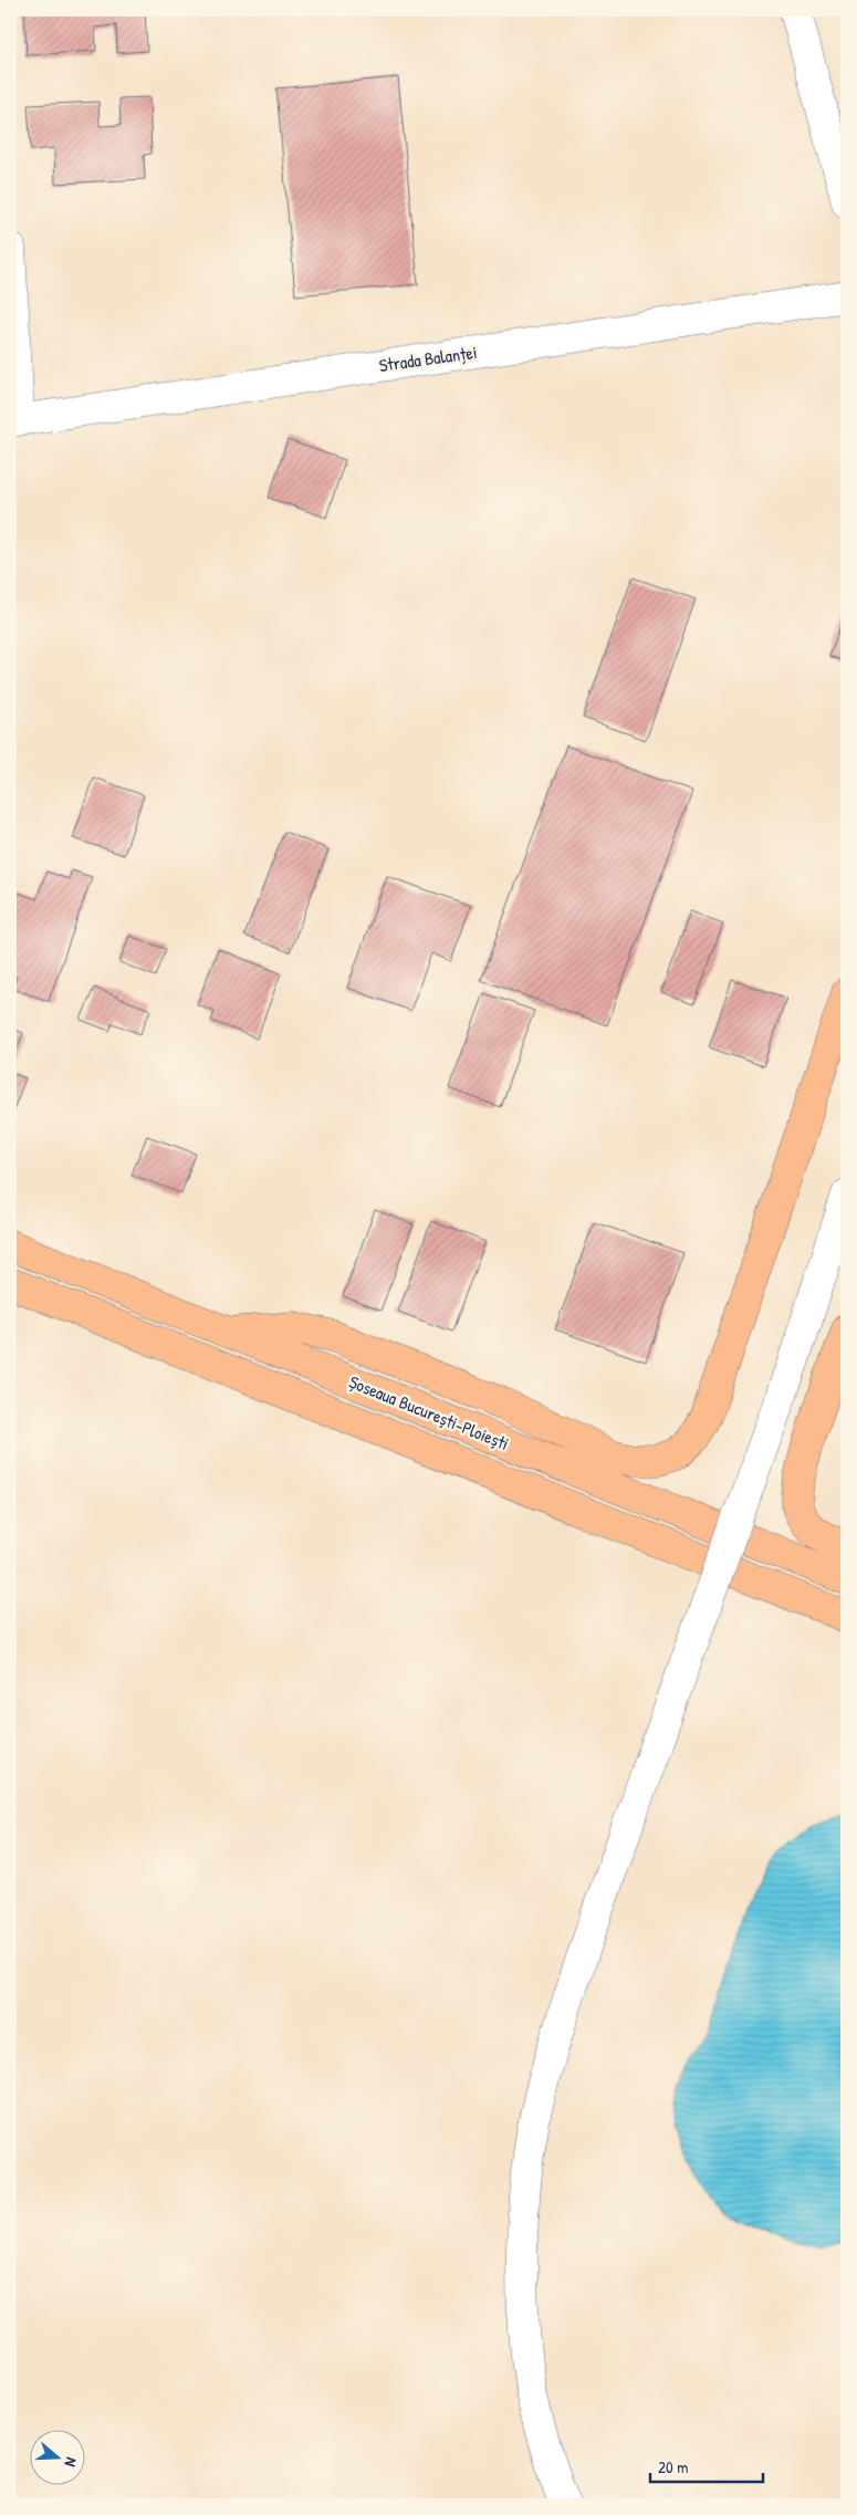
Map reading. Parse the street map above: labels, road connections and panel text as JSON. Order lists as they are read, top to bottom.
{
  "streets": {
    "highway": ["Șoseaua București-Ploiești"],
    "street": ["Strada Balanței"]
  },
  "scale_bar": "20 m",
  "north": "right"
}
